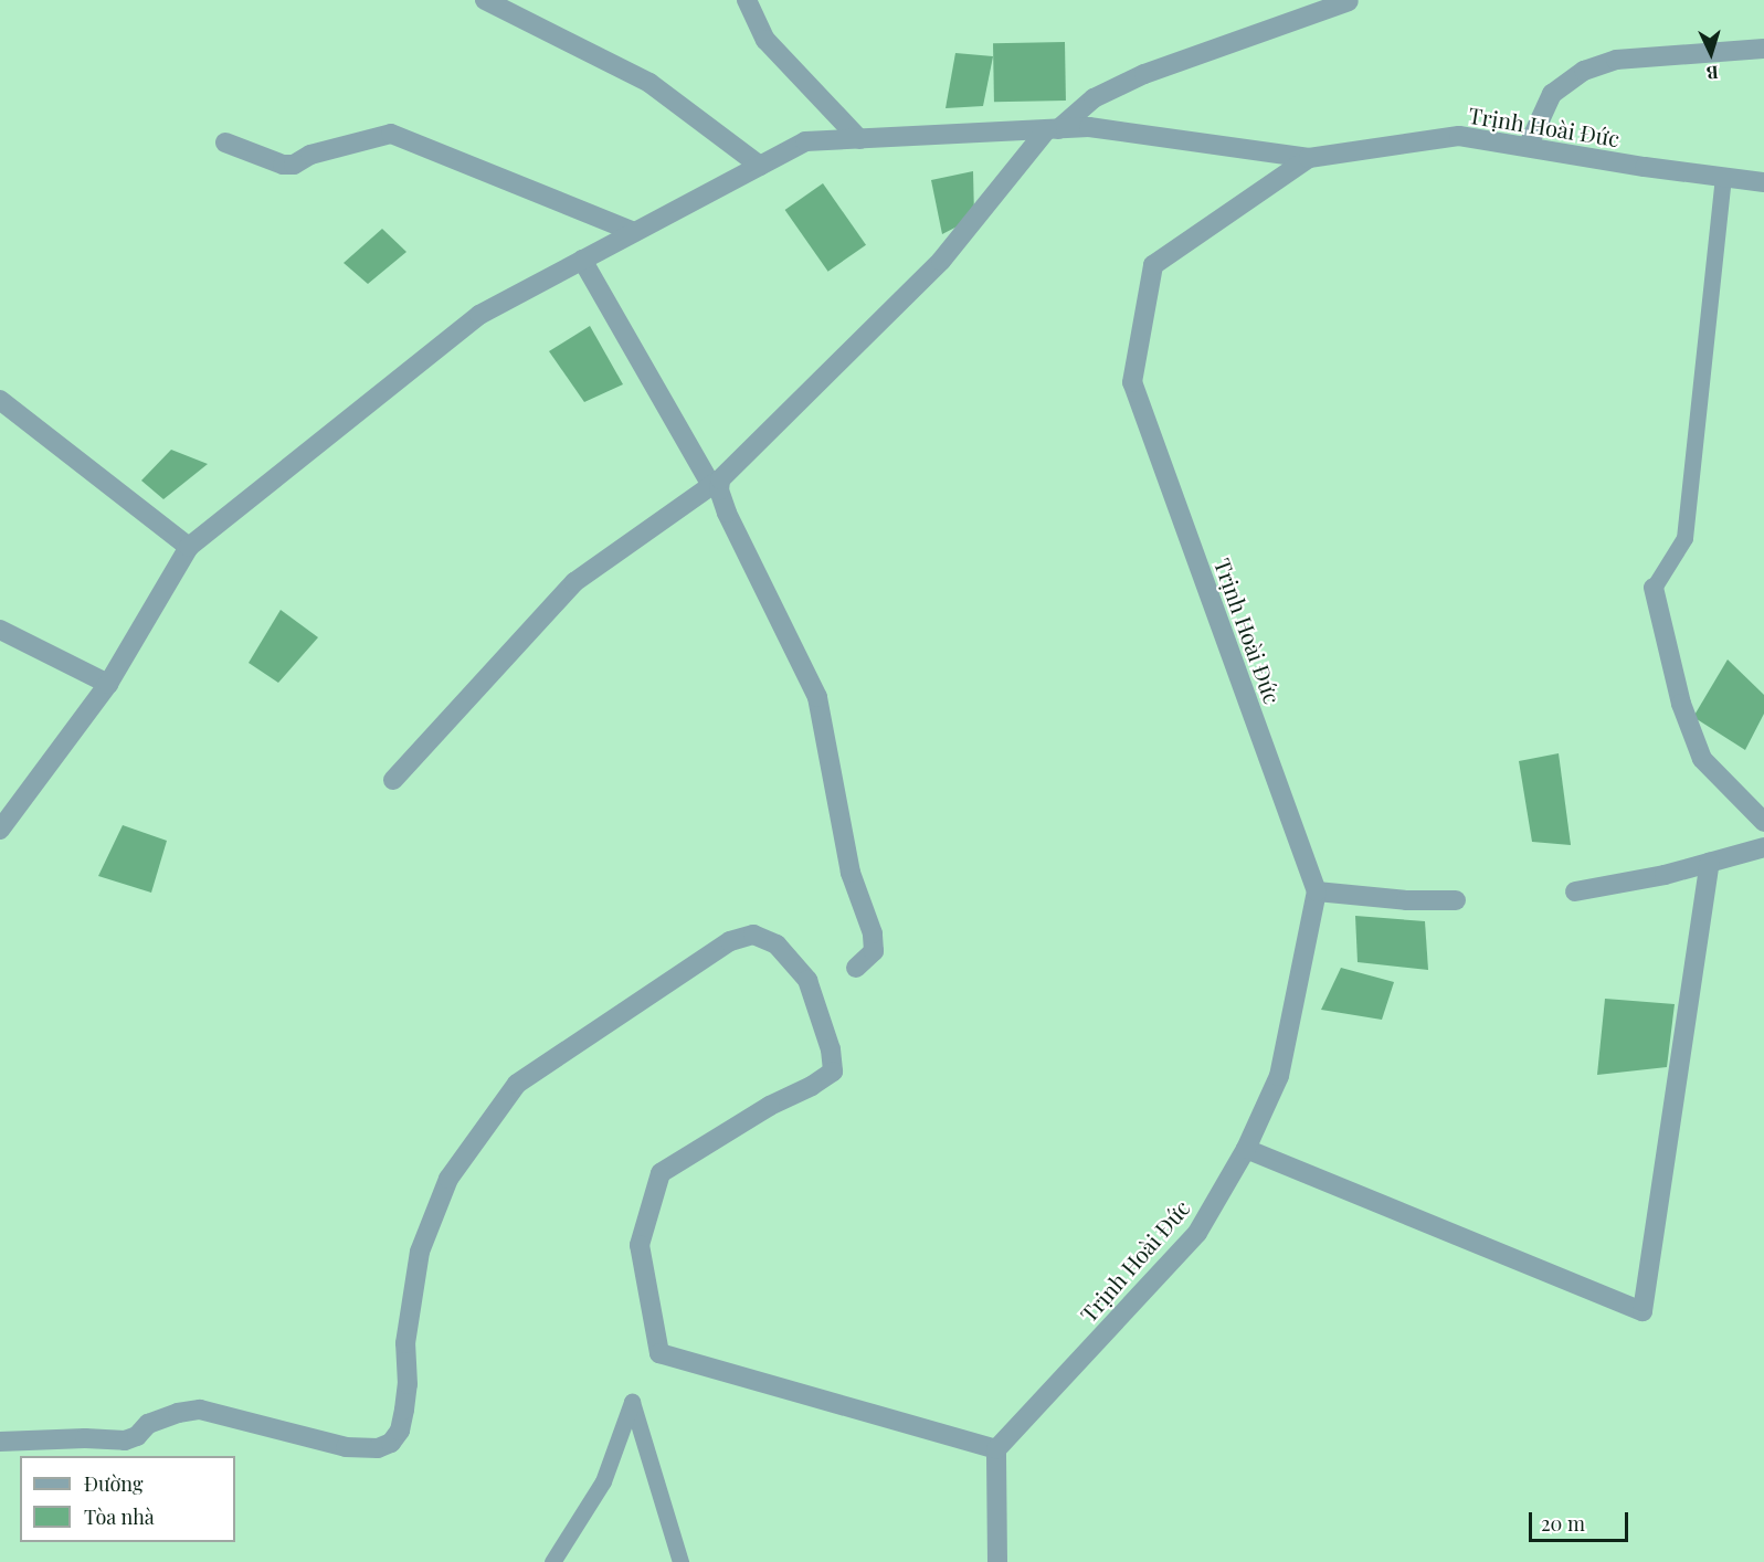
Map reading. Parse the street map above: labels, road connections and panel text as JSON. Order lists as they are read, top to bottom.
{
  "streets": {
    "street": ["Trịnh Hoài Đức"]
  },
  "legend": ["Đường", "Tòa nhà"],
  "scale_bar": "20 m",
  "north": "bottom"
}
